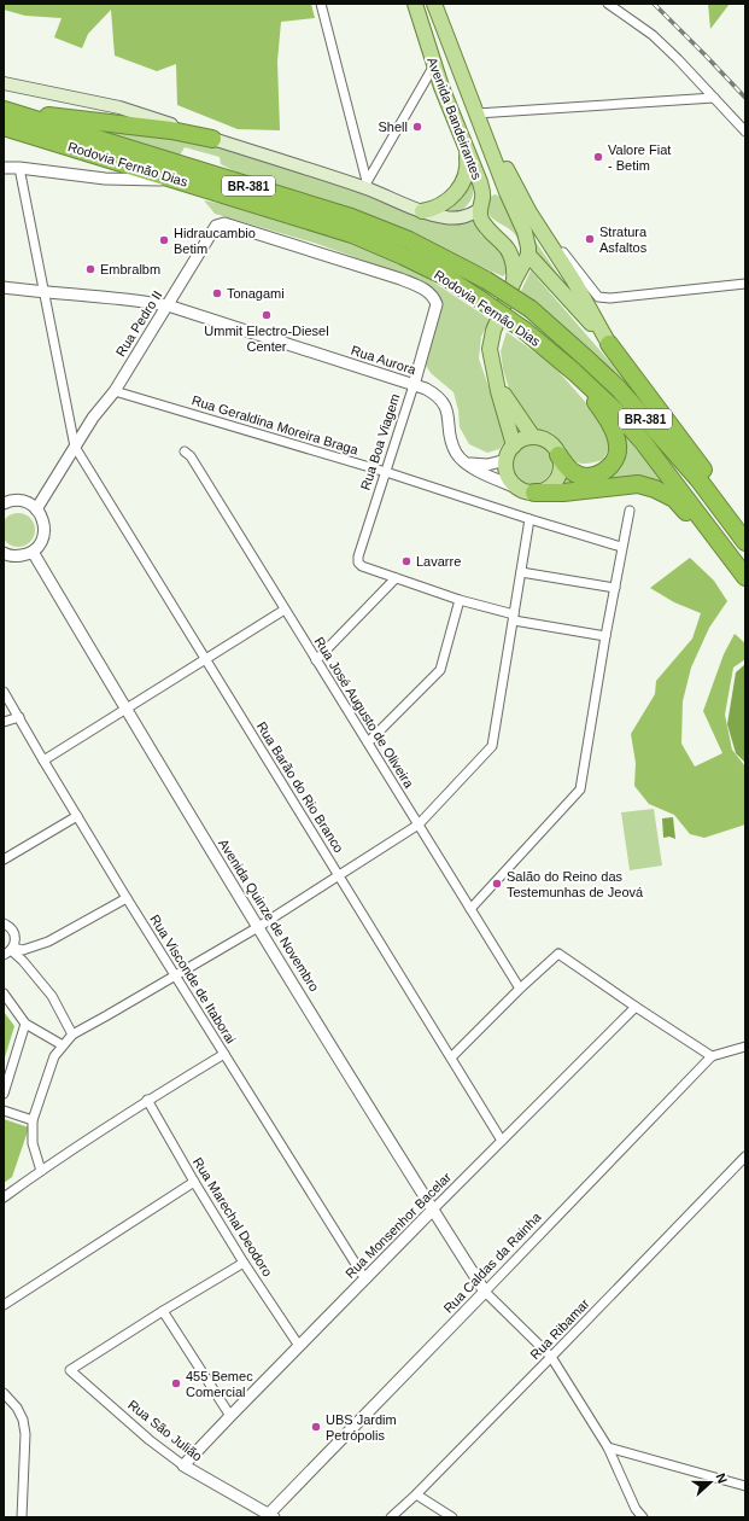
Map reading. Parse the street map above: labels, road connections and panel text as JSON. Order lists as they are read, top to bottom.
{
  "streets": {
    "highway": ["Rodovia Fernão Dias", "BR-381"],
    "main road": ["Avenida Bandeirantes"],
    "street": [
      "Rua Pedro II",
      "Rua Aurora",
      "Rua Geraldina Moreira Braga",
      "Rua Boa Viagem",
      "Rua José Augusto de Oliveira",
      "Rua Barão do Rio Branco",
      "Avenida Quinze de Novembro",
      "Rua Visconde de Itaborai",
      "Rua Marechal Deodoro",
      "Rua Monsenhor Bacelar",
      "Rua Caldas da Rainha",
      "Rua Ribamar",
      "Rua São Julião"
    ]
  },
  "crossings": [
    ["Avenida Bandeirantes", "BR-381"],
    ["Avenida Bandeirantes", "Rua Aurora"],
    ["Rodovia Fernão Dias", "BR-381"],
    ["BR-381", "Rua Aurora"],
    ["Rua Pedro II", "Rua Aurora"],
    ["Rua Pedro II", "Rua Geraldina Moreira Braga"],
    ["Rua Pedro II", "Rua Boa Viagem"],
    ["Rua Pedro II", "Rua Barão do Rio Branco"],
    ["Rua Aurora", "Rua Boa Viagem"],
    ["Rua Geraldina Moreira Braga", "Rua Boa Viagem"],
    ["Rua Barão do Rio Branco", "Rua Monsenhor Bacelar"],
    ["Avenida Quinze de Novembro", "Rua Monsenhor Bacelar"],
    ["Avenida Quinze de Novembro", "Rua Caldas da Rainha"],
    ["Rua Visconde de Itaborai", "Rua Monsenhor Bacelar"],
    ["Rua Marechal Deodoro", "Rua Monsenhor Bacelar"],
    ["Rua Monsenhor Bacelar", "Rua São Julião"],
    ["Rua Caldas da Rainha", "Rua São Julião"]
  ],
  "places": [
    "Shell",
    "Valore Fiat - Betim",
    "Stratura Asfaltos",
    "Hidraucambio Betim",
    "Embralbm",
    "Tonagami",
    "Ummit Electro-Diesel Center",
    "Lavarre",
    "Salão do Reino das Testemunhas de Jeová",
    "455 Bemec Comercial",
    "UBS Jardim Petrópolis"
  ],
  "north": "right"
}
